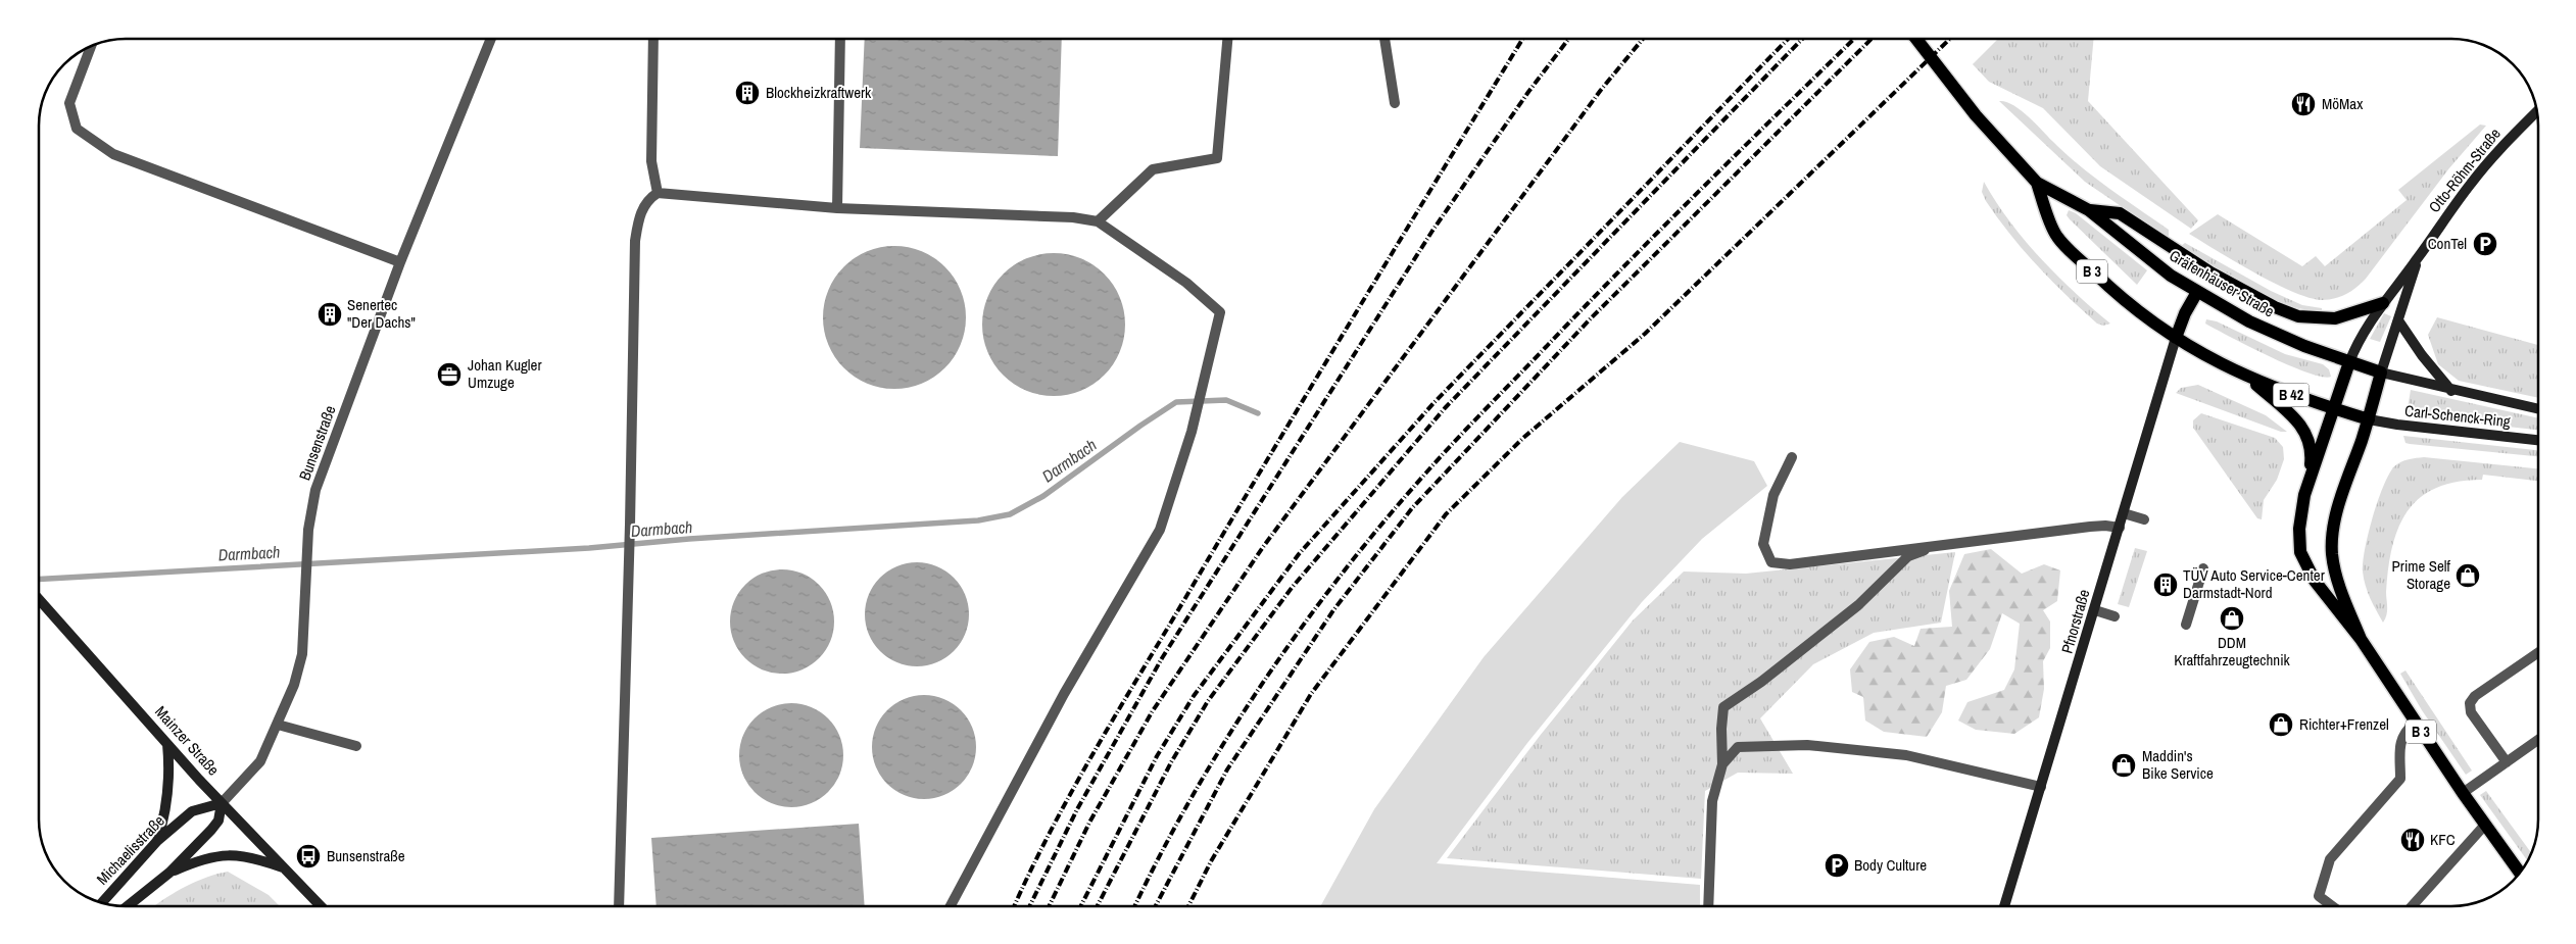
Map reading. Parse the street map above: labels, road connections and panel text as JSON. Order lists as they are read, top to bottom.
{
  "streets": {
    "main road": ["B 3", "Gräfenhäuser Straße", "B 42"],
    "street": [
      "Otto-Röhm-Straße",
      "Carl-Schenck-Ring",
      "Bunsenstraße",
      "Pfnorstraße",
      "Mainzer Straße",
      "Michaelisstraße"
    ]
  },
  "crossings": [
    ["Otto-Röhm-Straße", "B 3"],
    ["Otto-Röhm-Straße", "Gräfenhäuser Straße"],
    ["Otto-Röhm-Straße", "Carl-Schenck-Ring"],
    ["B 3", "Gräfenhäuser Straße"],
    ["B 3", "B 42"],
    ["B 3", "Carl-Schenck-Ring"],
    ["Gräfenhäuser Straße", "B 42"],
    ["Gräfenhäuser Straße", "Carl-Schenck-Ring"],
    ["Gräfenhäuser Straße", "Pfnorstraße"],
    ["B 42", "Carl-Schenck-Ring"],
    ["Bunsenstraße", "Mainzer Straße"],
    ["Bunsenstraße", "Michaelisstraße"],
    ["Mainzer Straße", "Michaelisstraße"]
  ],
  "water": ["Darmbach"],
  "places": {
    "building": ["Blockheizkraftwerk", "Senertec \"Der Dachs\"", "TÜV Auto Service-Center Darmstadt-Nord"],
    "restaurant": ["MöMax", "KFC"],
    "parking": ["ConTel", "Body Culture"],
    "office": ["Johan Kugler Umzuge"],
    "shop": [
      "Prime Self Storage",
      "DDM Kraftfahrzeugtechnik",
      "Richter+Frenzel",
      "Maddin's Bike Service"
    ],
    "bus stop": ["Bunsenstraße"]
  }
}
